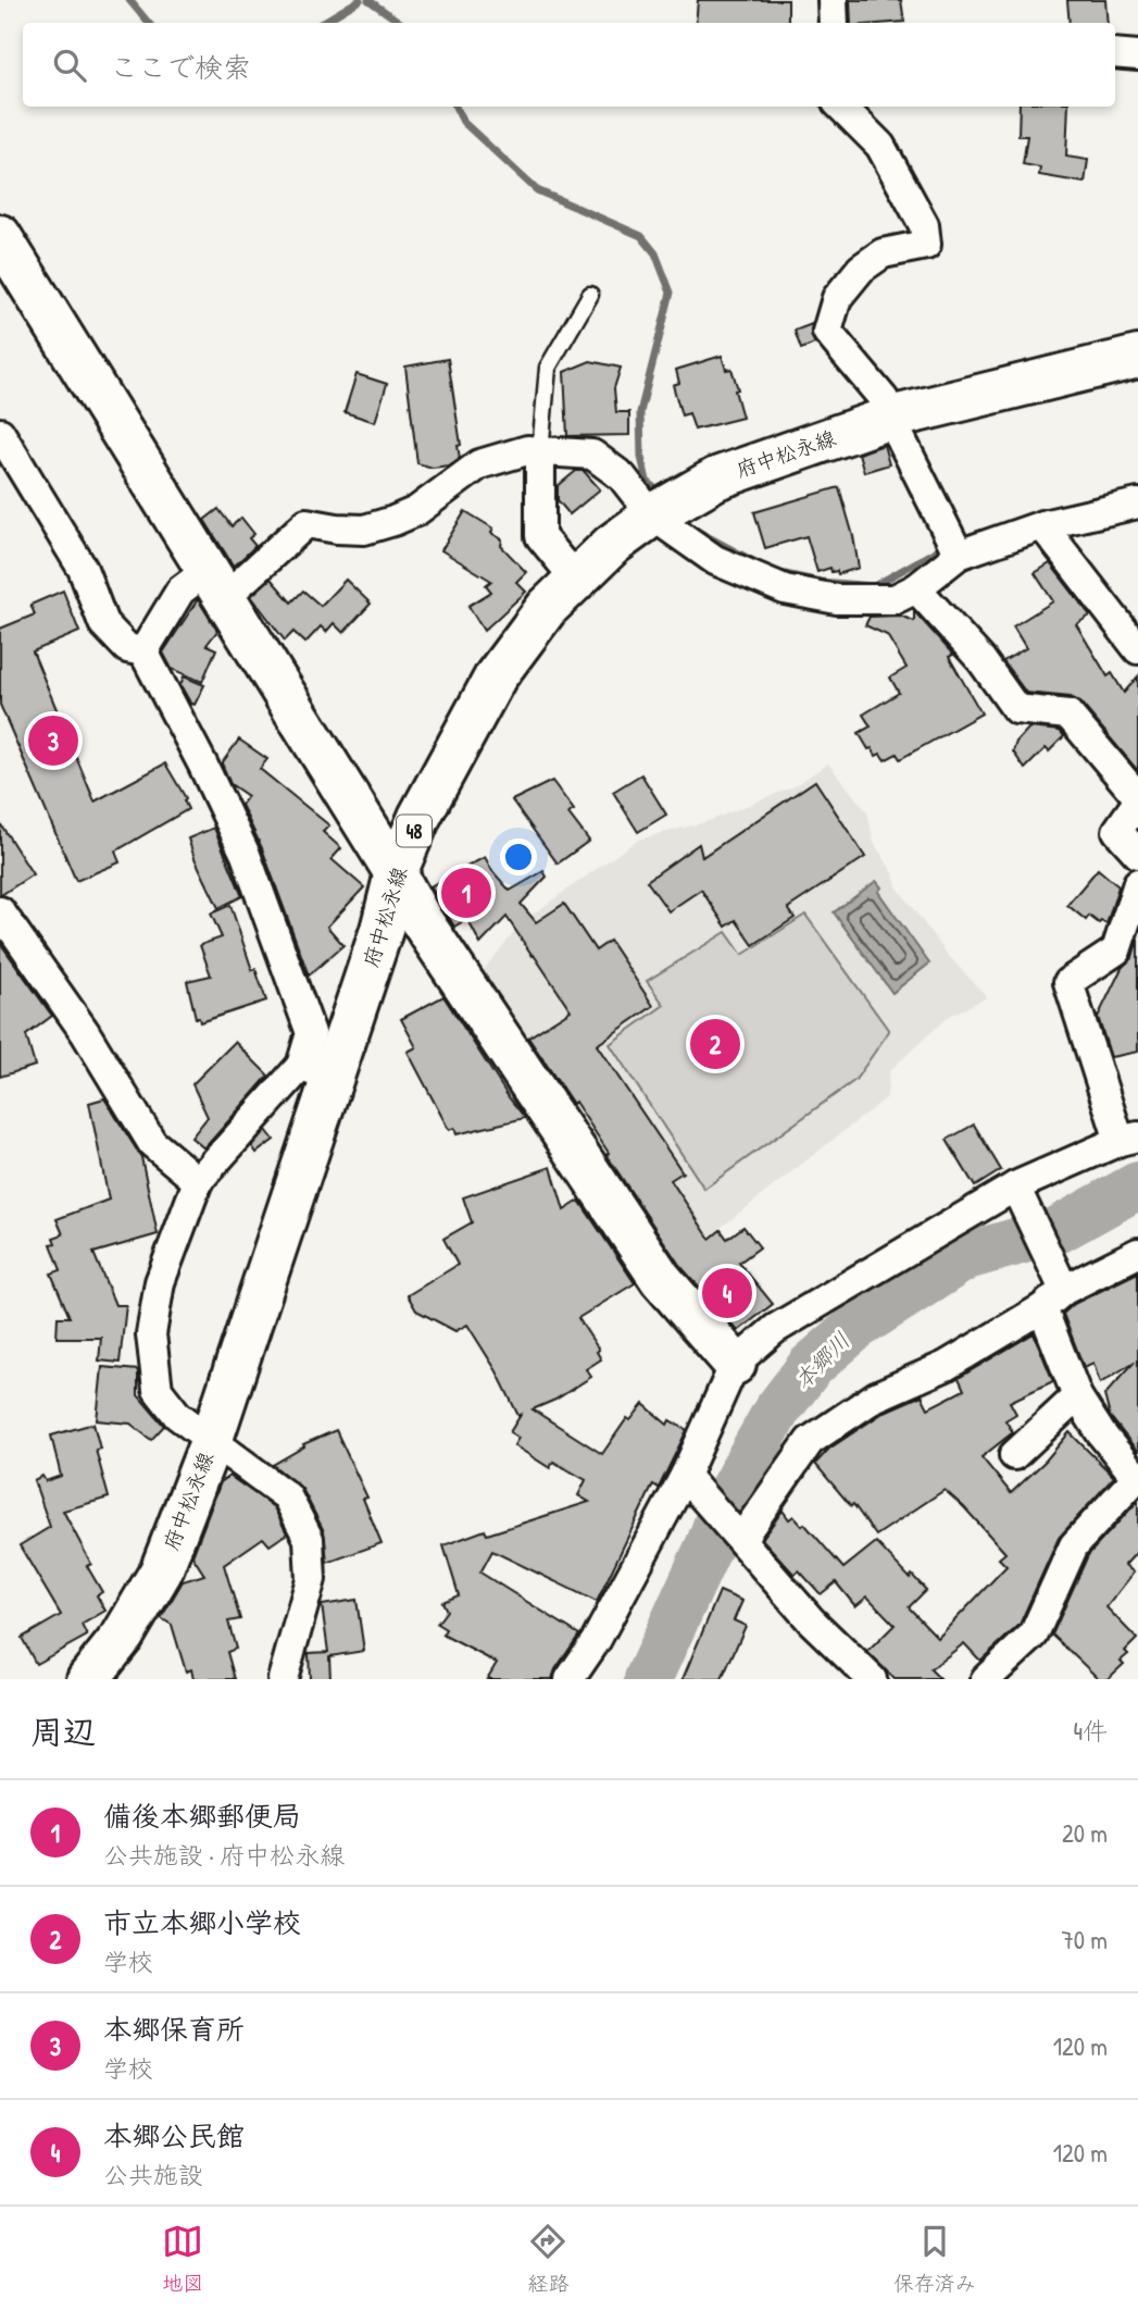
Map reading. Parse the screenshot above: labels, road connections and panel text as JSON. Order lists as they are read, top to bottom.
{
  "streets": {
    "main road": ["府中松永線", "48"]
  },
  "water": ["本郷川"],
  "page": {
    "search": "ここで検索",
    "pins": [
      "3",
      "1",
      "2",
      "4"
    ],
    "heading": ["周辺", "4件"],
    "list": [
      {
        "mark": "1",
        "name": "備後本郷郵便局",
        "note": "公共施設 · 府中松永線",
        "value": "20 m"
      },
      {
        "mark": "2",
        "name": "市立本郷小学校",
        "note": "学校",
        "value": "70 m"
      },
      {
        "mark": "3",
        "name": "本郷保育所",
        "note": "学校",
        "value": "120 m"
      },
      {
        "mark": "4",
        "name": "本郷公民館",
        "note": "公共施設",
        "value": "120 m"
      }
    ],
    "nav": ["地図", "経路", "保存済み"]
  }
}
